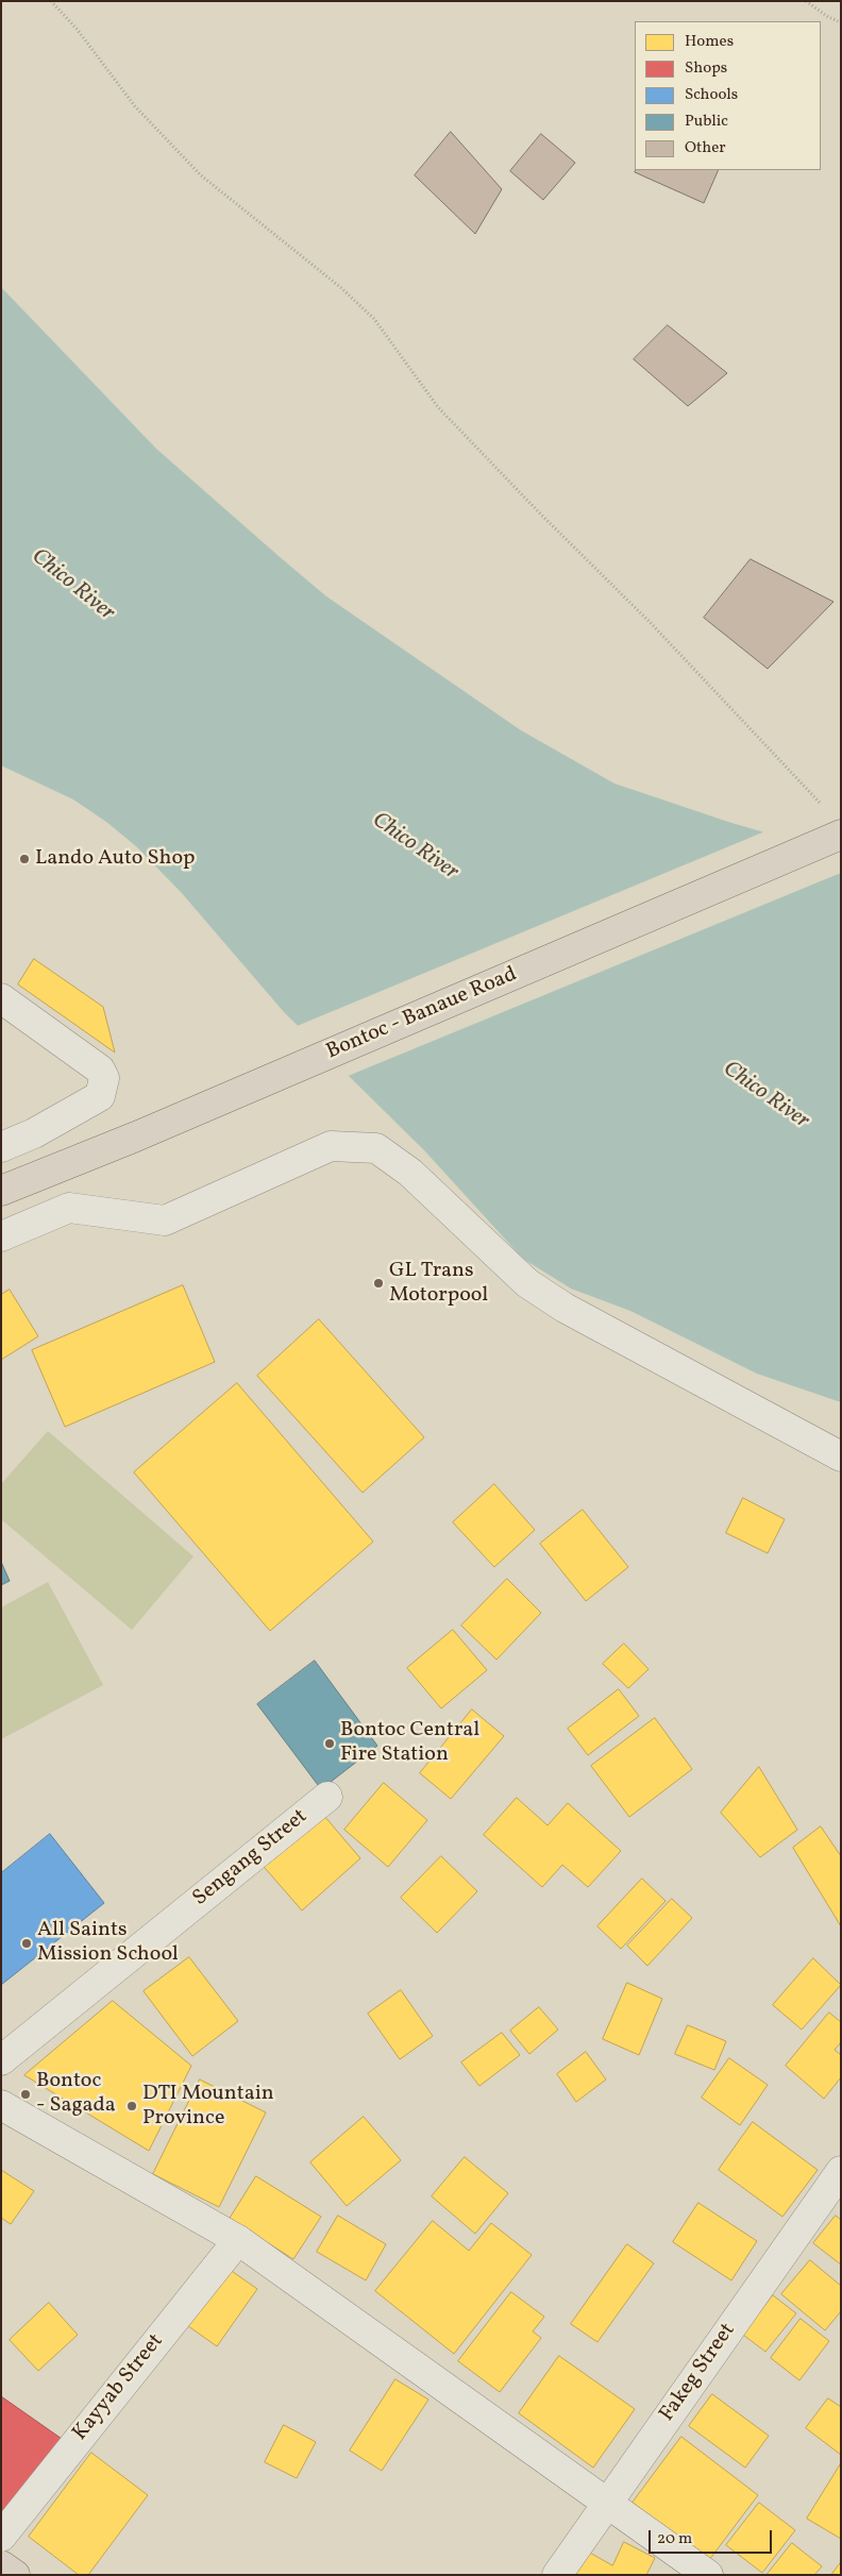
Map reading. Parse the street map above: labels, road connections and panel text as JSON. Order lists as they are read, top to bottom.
{
  "streets": {
    "main road": ["Bontoc - Banaue Road"],
    "street": ["Sengang Street", "Fakeg Street", "Kayyab Street"]
  },
  "water": ["Chico River"],
  "places": [
    "Lando Auto Shop",
    "GL Trans Motorpool",
    "Bontoc Central Fire Station",
    "All Saints Mission School",
    "Bontoc - Sagada",
    "DTI Mountain Province"
  ],
  "legend": [
    "Homes",
    "Shops",
    "Schools",
    "Public",
    "Other"
  ],
  "scale_bar": "20 m"
}
